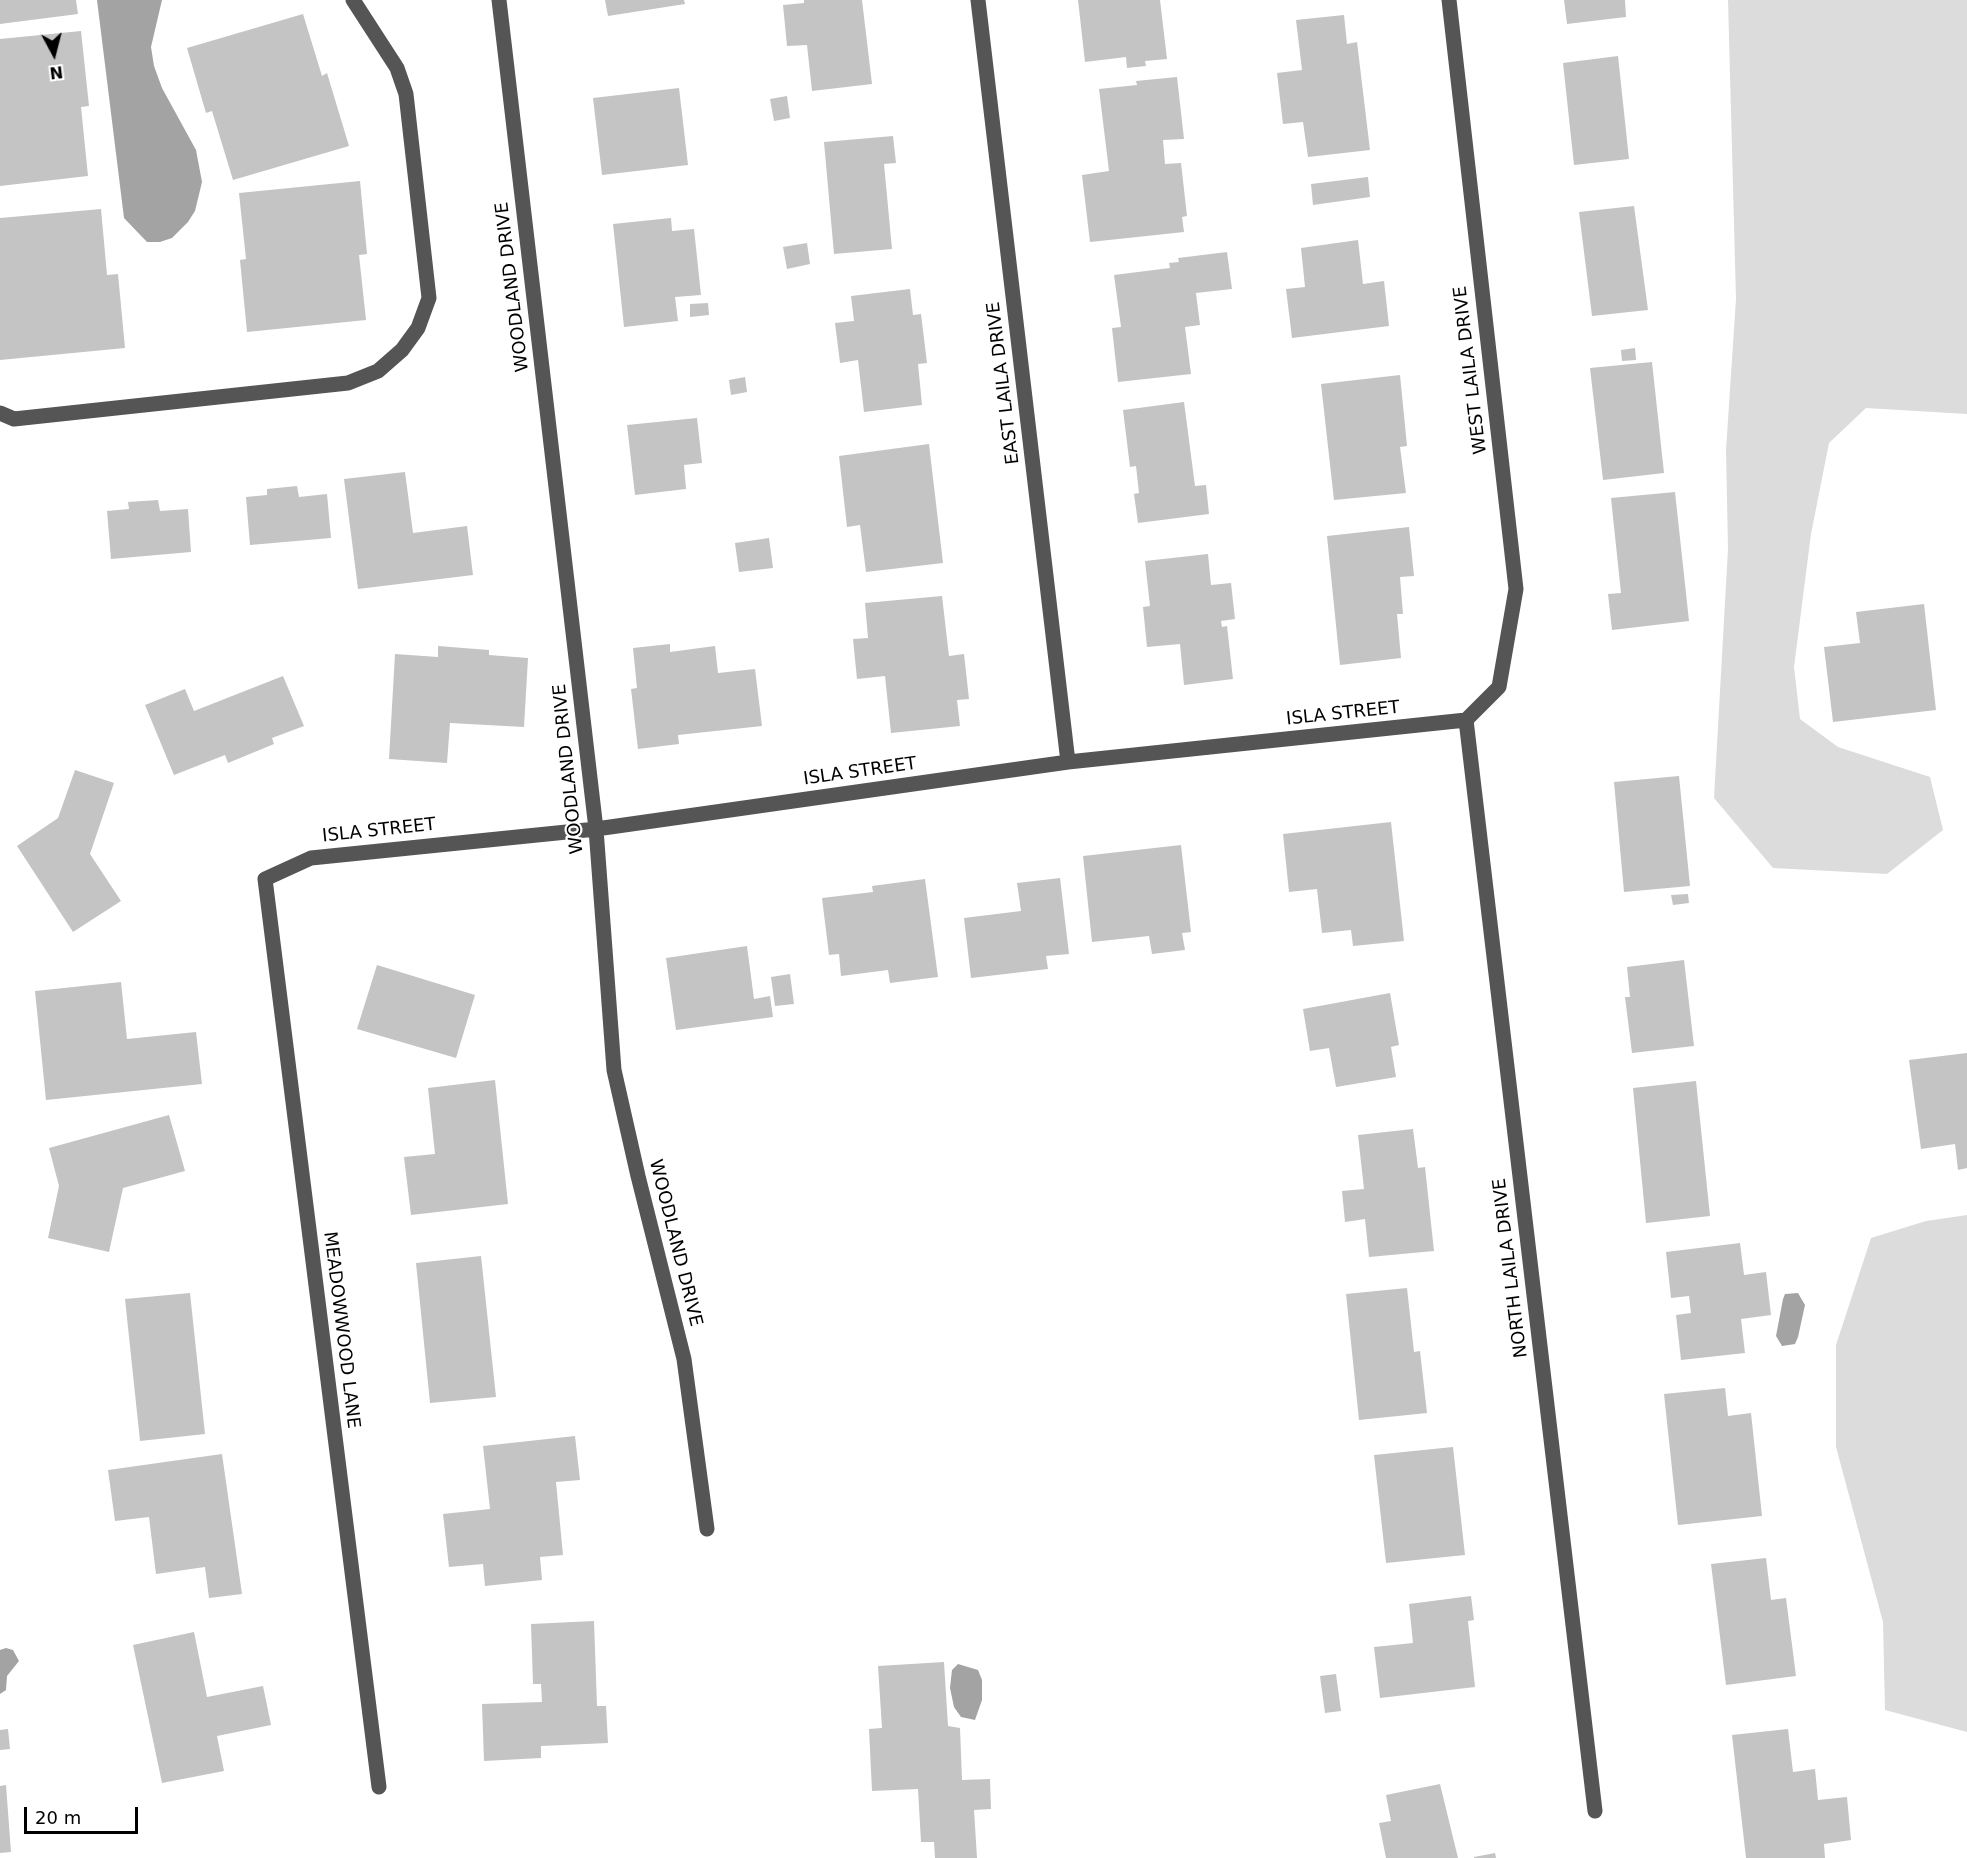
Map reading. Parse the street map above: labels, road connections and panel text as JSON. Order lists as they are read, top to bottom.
{
  "streets": {
    "street": [
      "WOODLAND DRIVE",
      "WEST LAILA DRIVE",
      "EAST LAILA DRIVE",
      "ISLA STREET",
      "NORTH LAILA DRIVE",
      "MEADOWWOOD LANE"
    ]
  },
  "crossings": [
    ["WOODLAND DRIVE", "ISLA STREET"],
    ["WEST LAILA DRIVE", "ISLA STREET"],
    ["WEST LAILA DRIVE", "NORTH LAILA DRIVE"],
    ["EAST LAILA DRIVE", "ISLA STREET"],
    ["ISLA STREET", "NORTH LAILA DRIVE"],
    ["ISLA STREET", "MEADOWWOOD LANE"]
  ],
  "scale_bar": "20 m",
  "north": "bottom"
}
